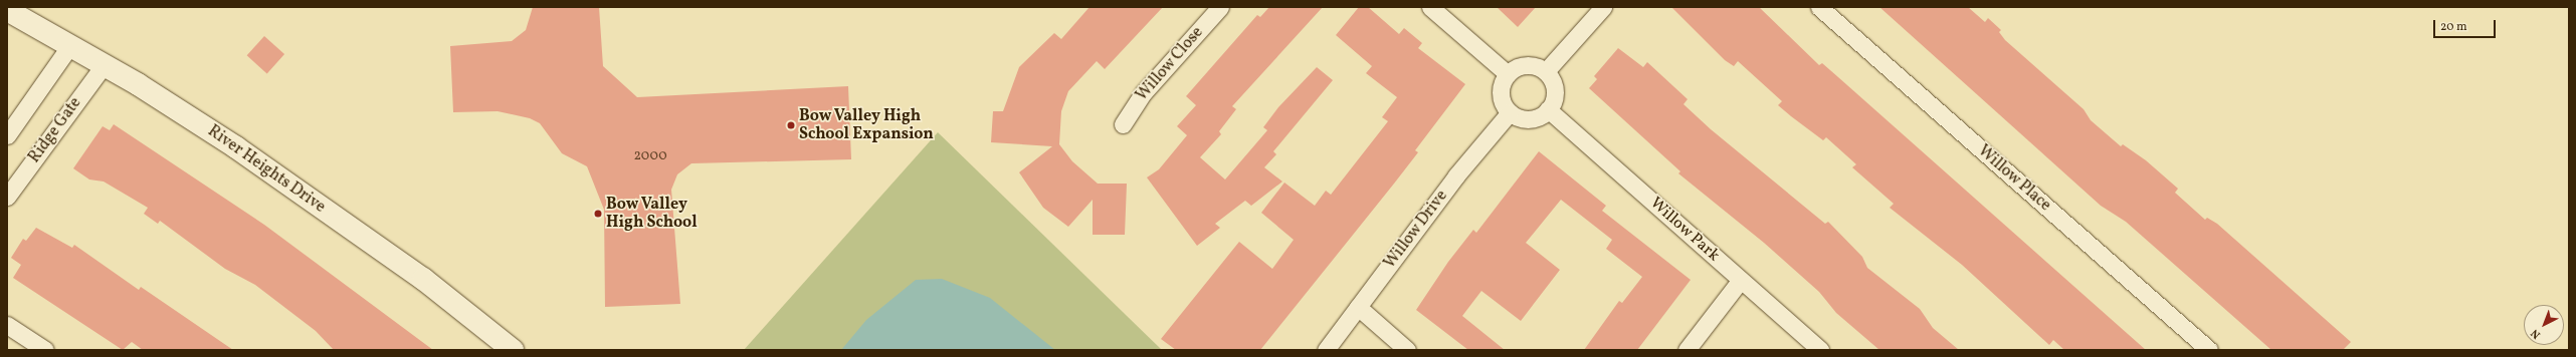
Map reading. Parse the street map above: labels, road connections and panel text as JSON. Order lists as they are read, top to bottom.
{
  "streets": {
    "street": [
      "Willow Close",
      "Ridge Gate",
      "River Heights Drive",
      "Willow Place",
      "Willow Drive",
      "Willow Park"
    ]
  },
  "crossings": [
    ["Ridge Gate", "River Heights Drive"],
    ["Willow Drive", "Willow Park"]
  ],
  "places": ["Bow Valley High School Expansion", "Bow Valley High School"],
  "house_numbers": ["2000"],
  "scale_bar": "20 m",
  "north": "bottom left"
}
